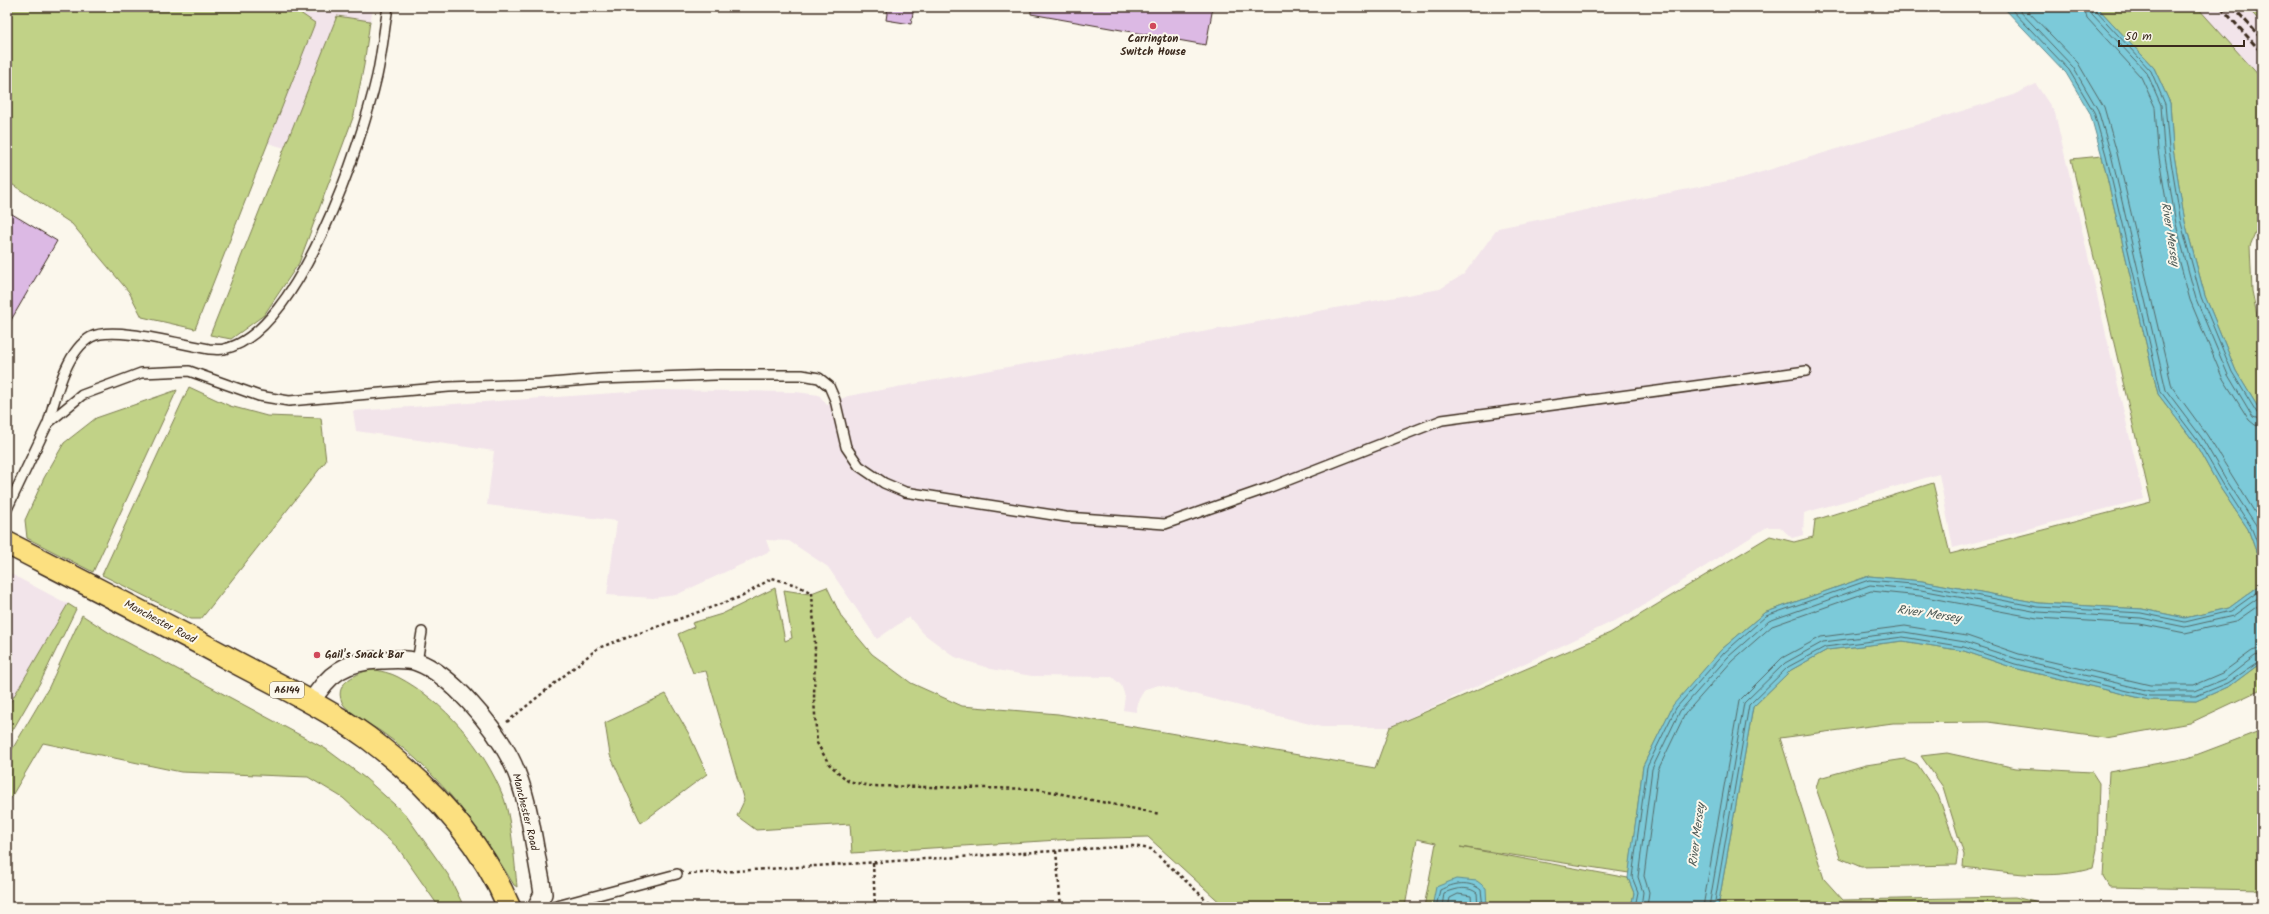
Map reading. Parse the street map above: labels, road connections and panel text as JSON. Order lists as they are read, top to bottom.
{
  "streets": {
    "main road": ["Manchester Road", "A6144"]
  },
  "water": ["River Mersey"],
  "places": ["Carrington Switch House", "Gail's Snack Bar"],
  "scale_bar": "50 m"
}
